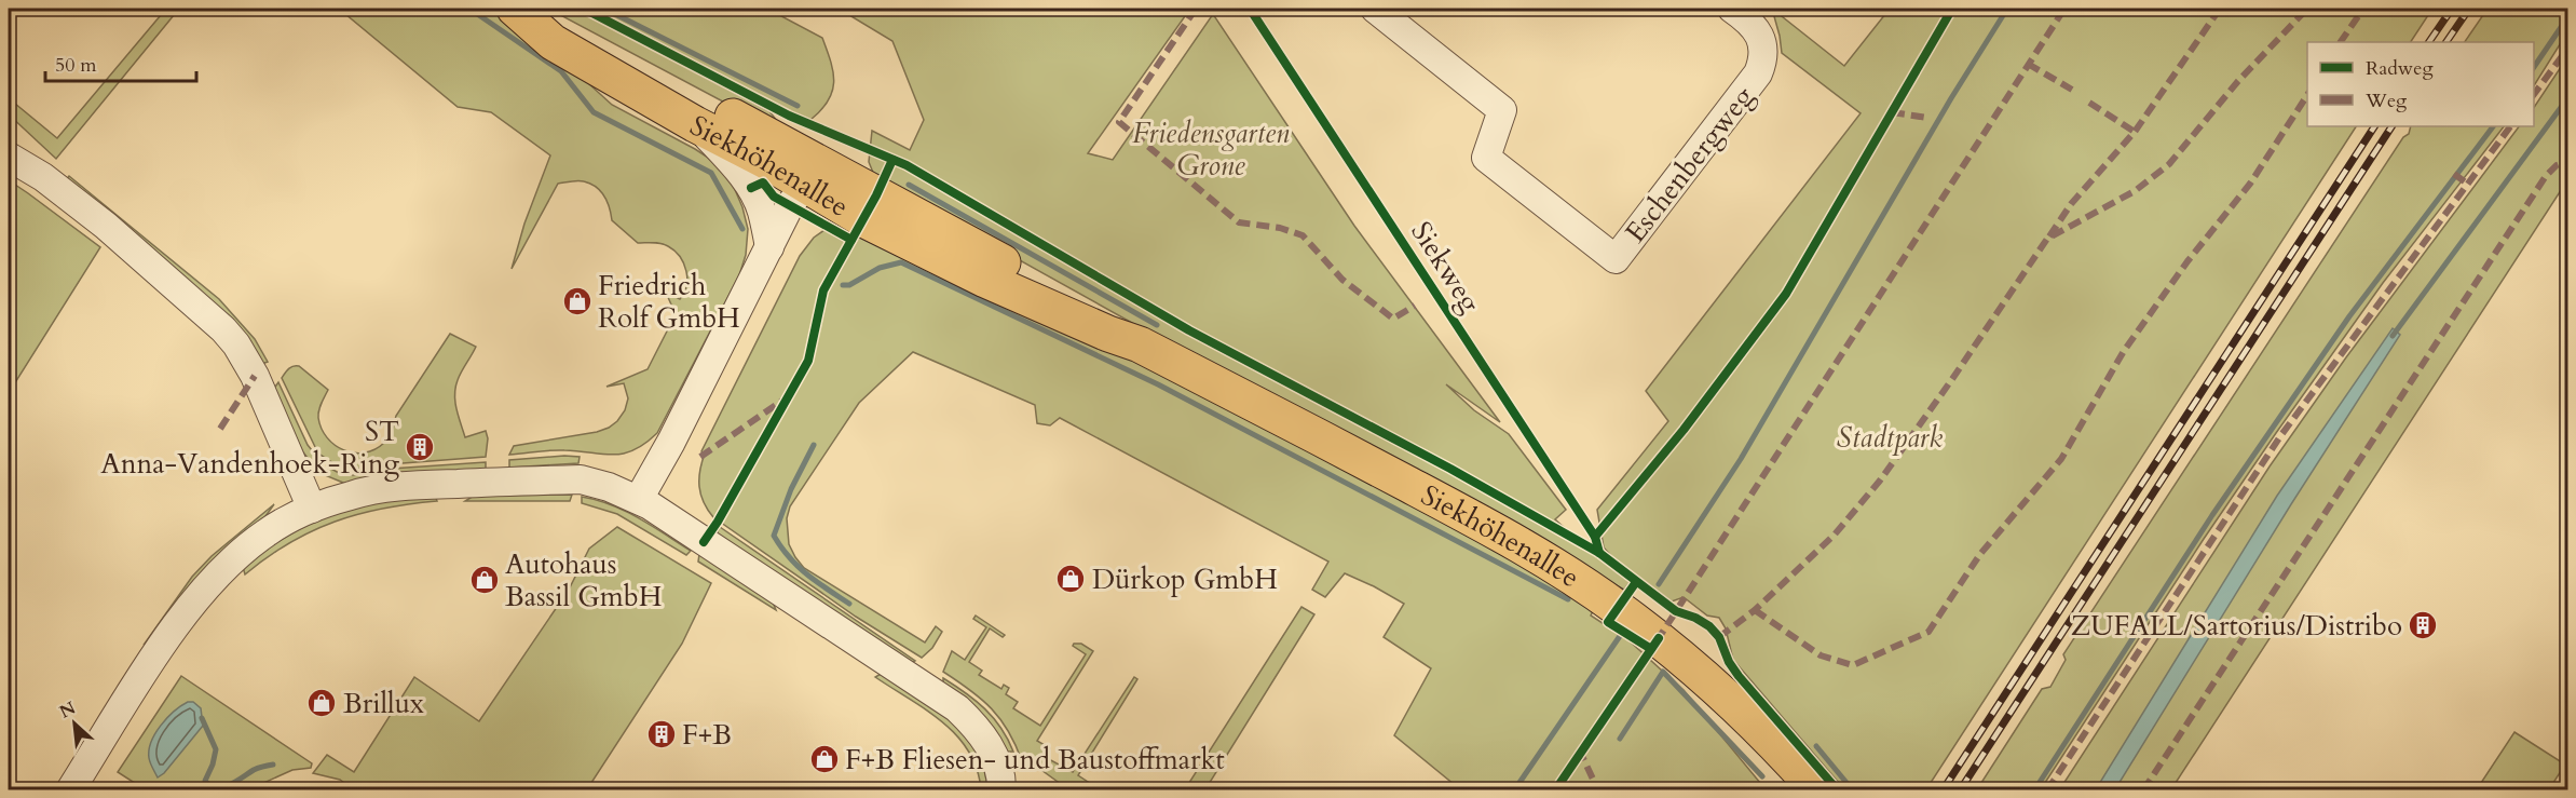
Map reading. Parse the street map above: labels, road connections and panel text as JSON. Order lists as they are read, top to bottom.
{
  "streets": {
    "main road": ["Siekhöhenallee"],
    "street": ["Eschenbergweg"],
    "cycle path": ["Siekweg"]
  },
  "parks": ["Friedensgarten Grone", "Stadtpark"],
  "places": {
    "shop": [
      "Friedrich Rolf GmbH",
      "Dürkop GmbH",
      "Autohaus Bassil GmbH",
      "Brillux",
      "F+B Fliesen- und Baustoffmarkt"
    ],
    "building": ["ST Anna-Vandenhoek-Ring", "ZUFALL/Sartorius/Distribo", "F+B"]
  },
  "legend": ["Radweg", "Weg"],
  "scale_bar": "50 m",
  "north": "top left"
}
